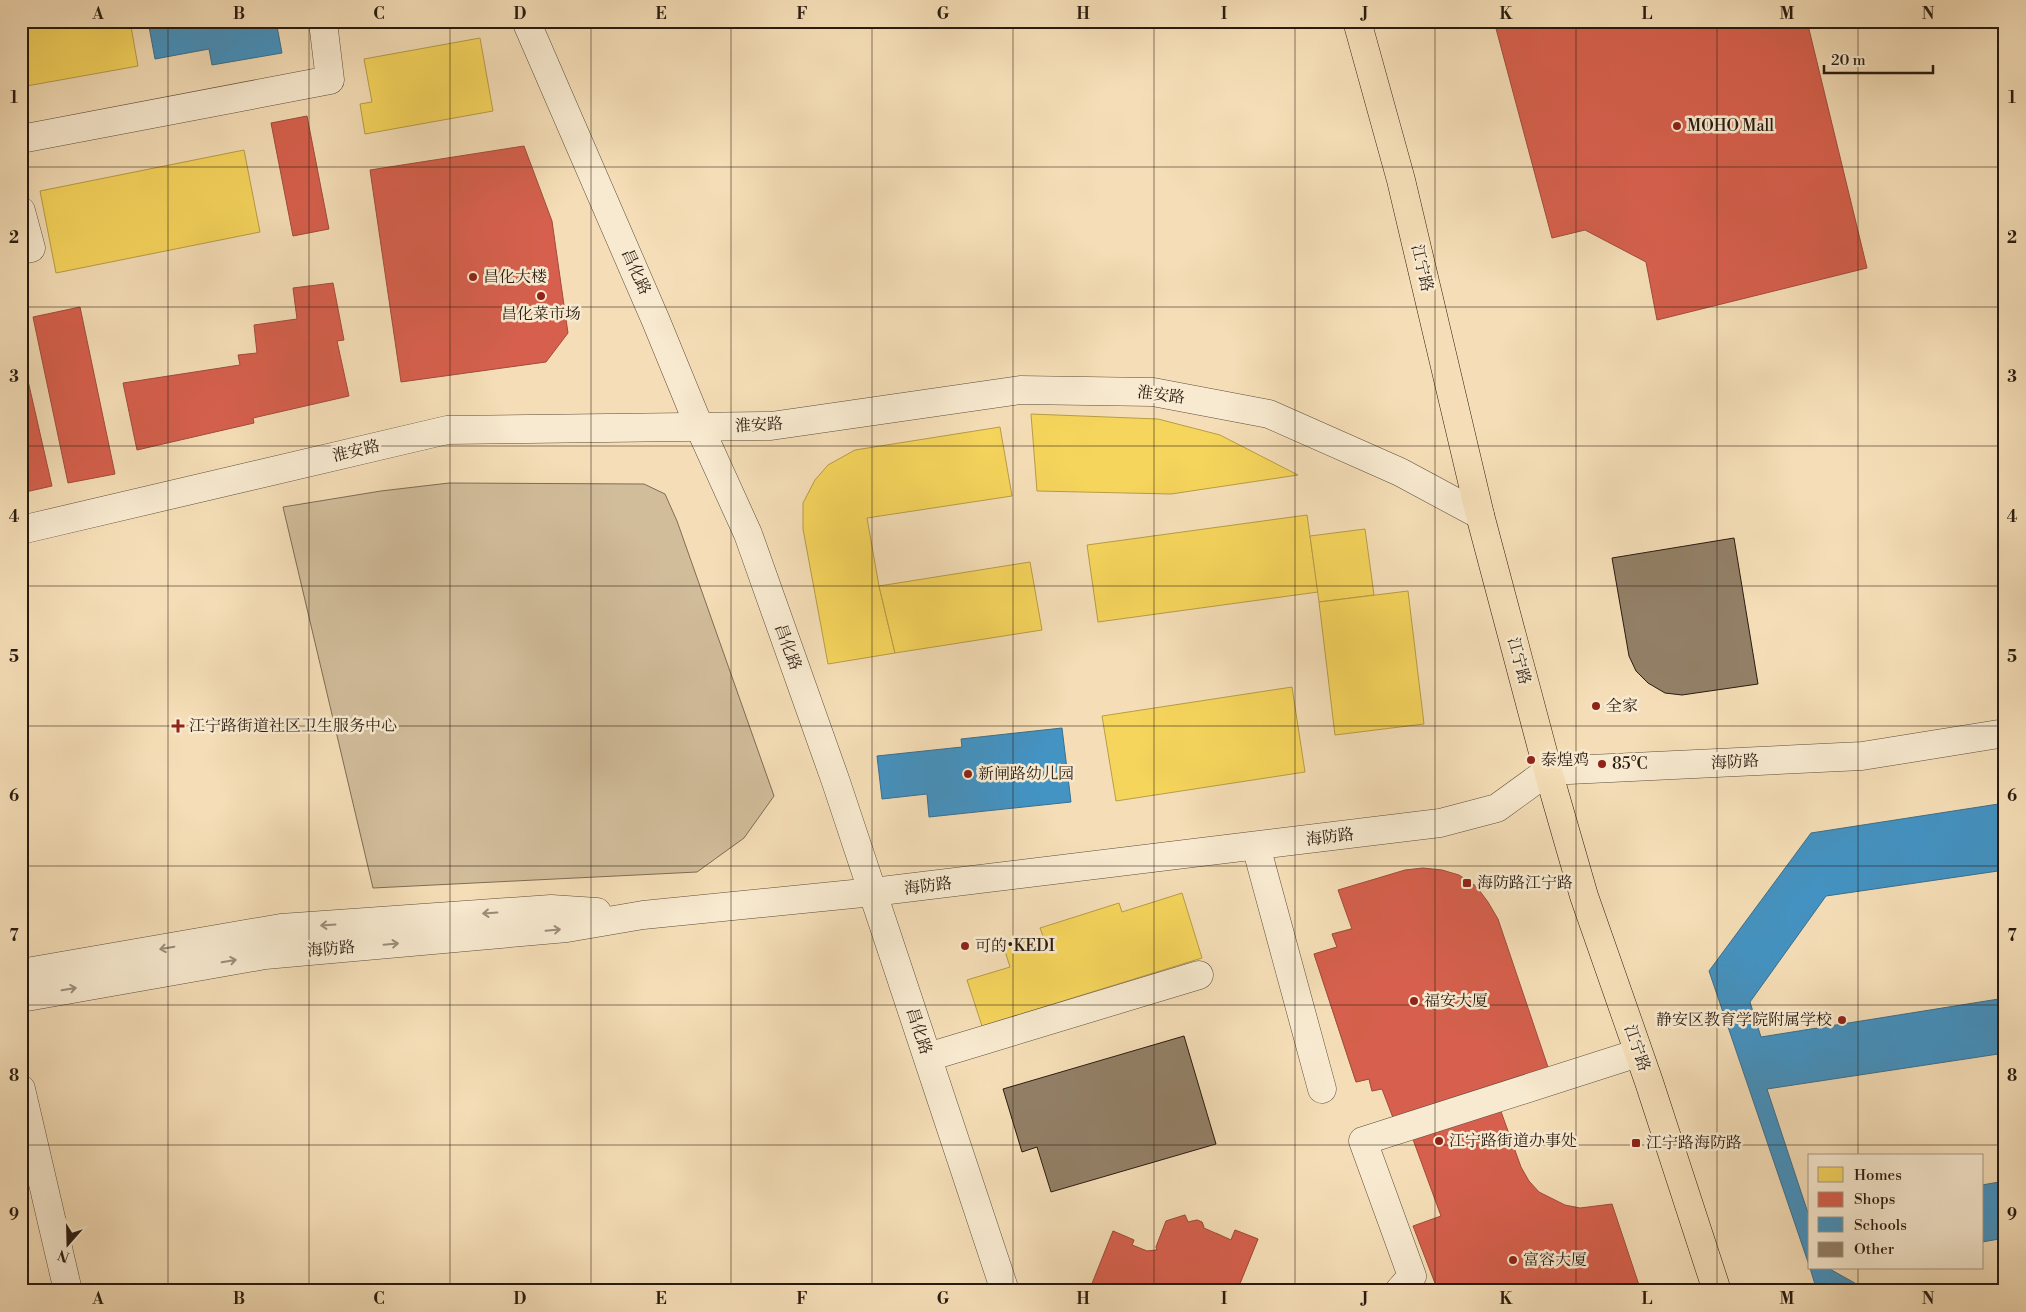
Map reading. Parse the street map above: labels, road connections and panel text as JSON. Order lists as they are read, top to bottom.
{
  "streets": {
    "main road": ["江宁路"],
    "street": ["昌化路", "淮安路", "海防路"]
  },
  "crossings": [
    ["江宁路", "淮安路"],
    ["江宁路", "海防路"],
    ["昌化路", "淮安路"],
    ["昌化路", "海防路"]
  ],
  "places": {
    "other": [
      "MOHO Mall",
      "昌化大楼",
      "昌化菜市场",
      "全家",
      "泰煌鸡",
      "85°C",
      "新闸路幼儿园",
      "可的•KEDI",
      "福安大厦",
      "静安区教育学院附属学校",
      "江宁路街道办事处",
      "富容大厦"
    ],
    "health": ["江宁路街道社区卫生服务中心"],
    "transit": ["海防路江宁路", "江宁路海防路"]
  },
  "legend": [
    "Homes",
    "Shops",
    "Schools",
    "Other"
  ],
  "scale_bar": "20 m",
  "north": "bottom",
  "grid": {
    "columns": [
      "A",
      "B",
      "C",
      "D",
      "E",
      "F",
      "G",
      "H",
      "I",
      "J",
      "K",
      "L",
      "M",
      "N"
    ],
    "rows": [
      "1",
      "2",
      "3",
      "4",
      "5",
      "6",
      "7",
      "8",
      "9"
    ]
  }
}
